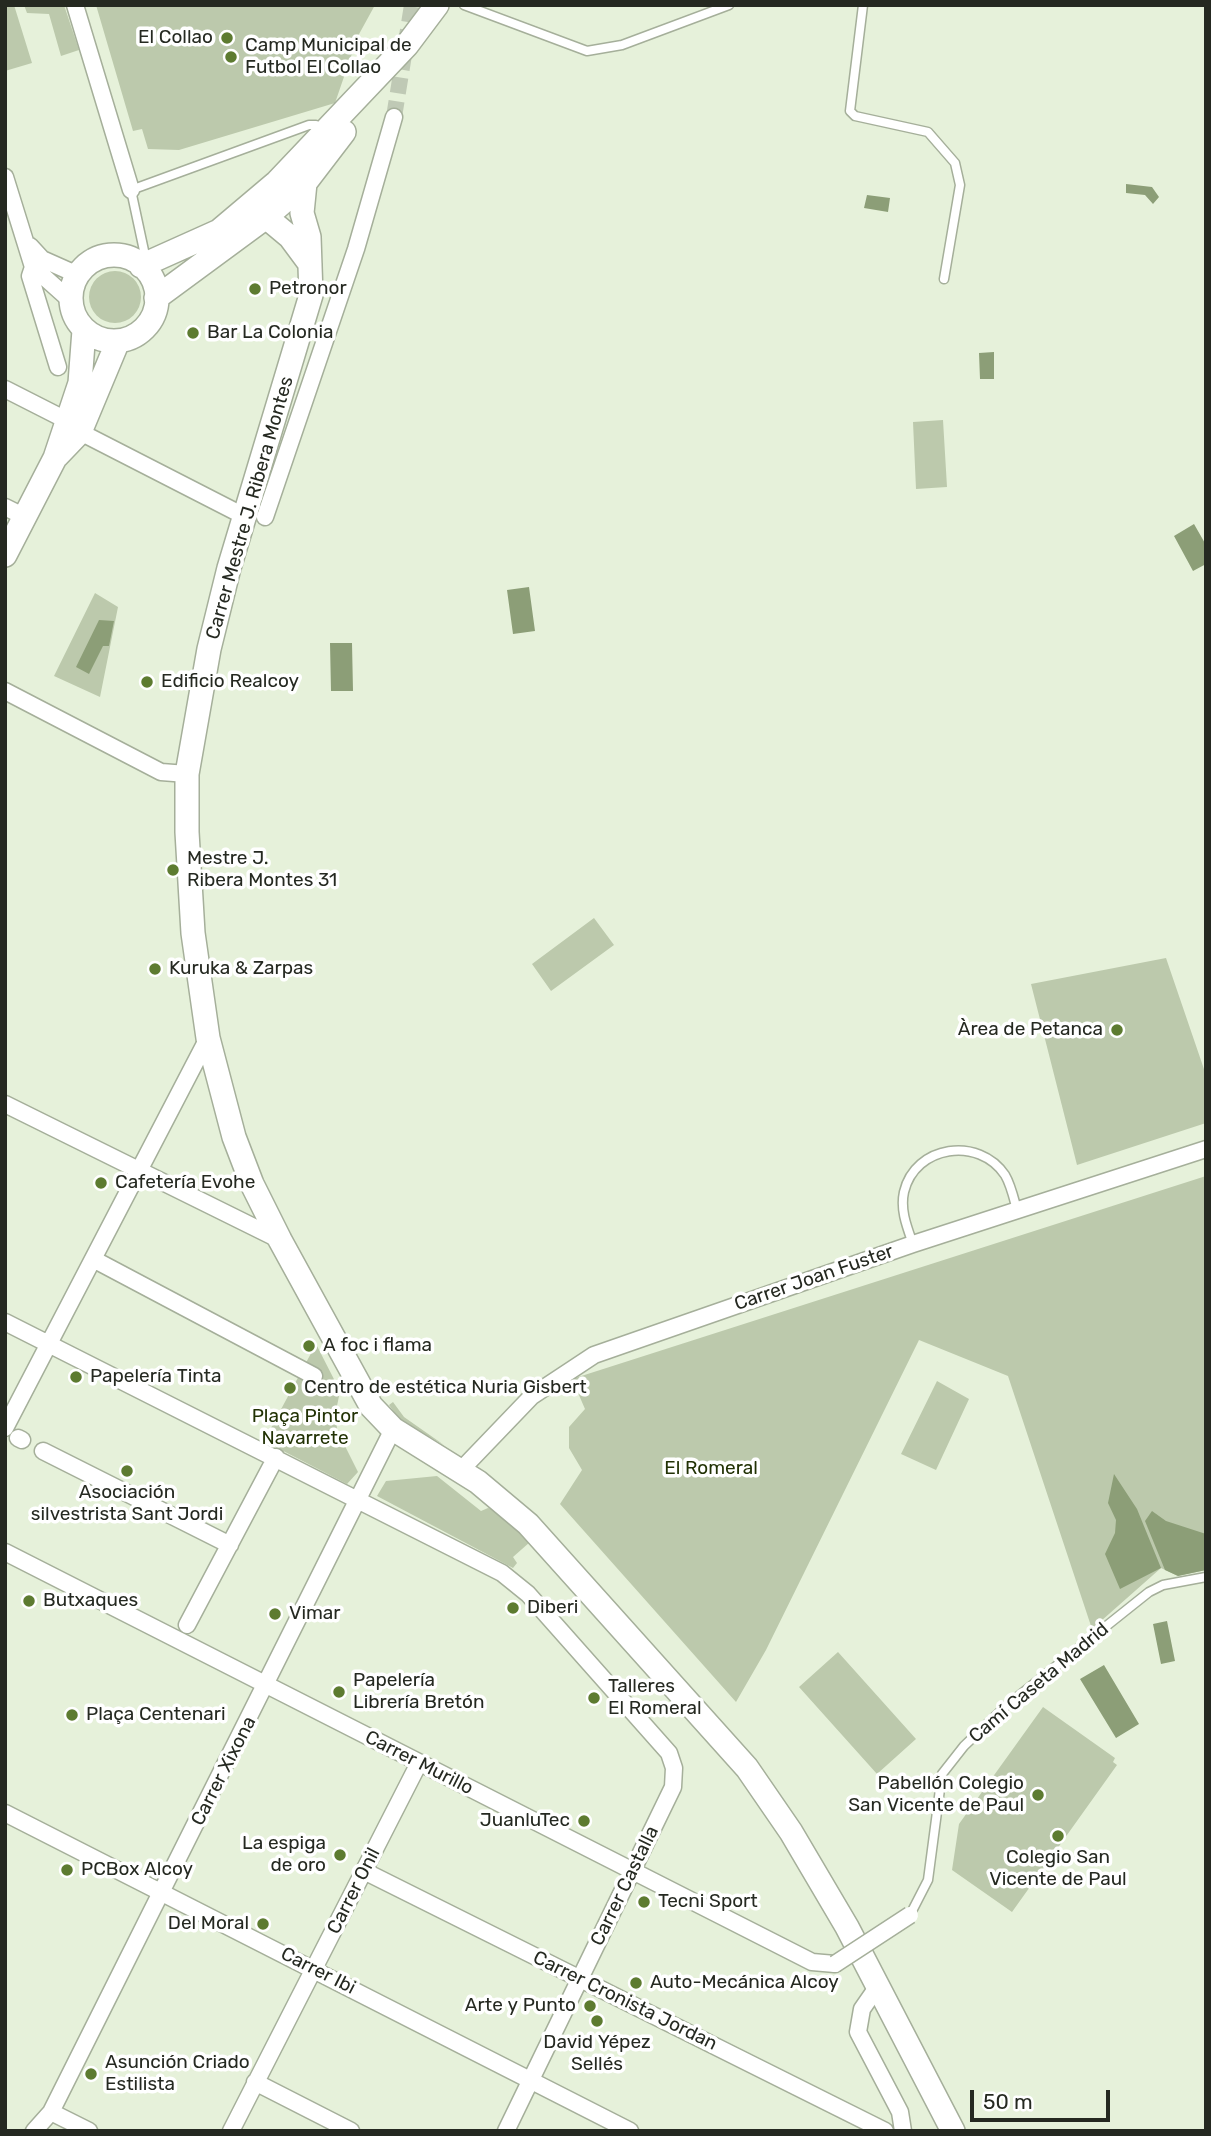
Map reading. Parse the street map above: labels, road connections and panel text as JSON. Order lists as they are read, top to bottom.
{
  "streets": {
    "street": [
      "Carrer Mestre J. Ribera Montes",
      "Carrer Joan Fuster",
      "Camí Caseta Madrid",
      "Carrer Murillo",
      "Carrer Xixona",
      "Carrer Castalla",
      "Carrer Onil",
      "Carrer Ibi",
      "Carrer Cronista Jordan"
    ]
  },
  "crossings": [
    ["Carrer Mestre J. Ribera Montes", "Carrer Joan Fuster"],
    ["Carrer Mestre J. Ribera Montes", "Carrer Xixona"],
    ["Camí Caseta Madrid", "Carrer Murillo"],
    ["Carrer Murillo", "Carrer Xixona"],
    ["Carrer Murillo", "Carrer Castalla"],
    ["Carrer Murillo", "Carrer Onil"],
    ["Carrer Xixona", "Carrer Castalla"],
    ["Carrer Xixona", "Carrer Ibi"],
    ["Carrer Castalla", "Carrer Ibi"],
    ["Carrer Castalla", "Carrer Cronista Jordan"],
    ["Carrer Onil", "Carrer Ibi"],
    ["Carrer Onil", "Carrer Cronista Jordan"]
  ],
  "parks": ["Plaça Pintor Navarrete", "El Romeral"],
  "places": [
    "El Collao",
    "Camp Municipal de Futbol El Collao",
    "Petronor",
    "Bar La Colonia",
    "Edificio Realcoy",
    "Mestre J. Ribera Montes 31",
    "Kuruka & Zarpas",
    "Àrea de Petanca",
    "Cafetería Evohe",
    "A foc i flama",
    "Papelería Tinta",
    "Centro de estética Nuria Gisbert",
    "Asociación silvestrista Sant Jordi",
    "Butxaques",
    "Diberi",
    "Vimar",
    "Papelería Librería Bretón",
    "Talleres El Romeral",
    "Plaça Centenari",
    "Pabellón Colegio San Vicente de Paul",
    "JuanluTec",
    "Colegio San Vicente de Paul",
    "La espiga de oro",
    "PCBox Alcoy",
    "Tecni Sport",
    "Del Moral",
    "Auto-Mecánica Alcoy",
    "Arte y Punto",
    "David Yépez Sellés",
    "Asunción Criado Estilista"
  ],
  "scale_bar": "50 m"
}
